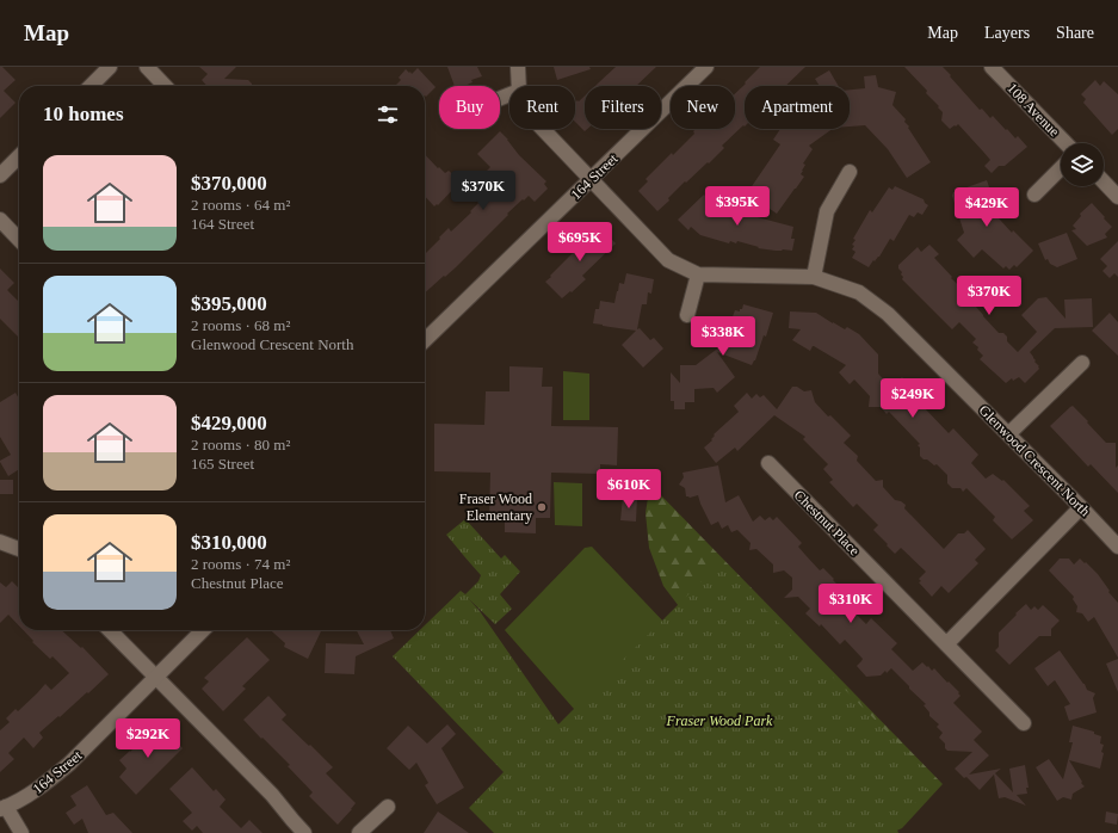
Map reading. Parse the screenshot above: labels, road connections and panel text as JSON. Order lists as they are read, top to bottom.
{
  "streets": {
    "street": [
      "108 Avenue",
      "164 Street",
      "Glenwood Crescent North",
      "Chestnut Place"
    ]
  },
  "crossings": [
    ["164 Street", "Glenwood Crescent North"]
  ],
  "parks": ["Fraser Wood Park"],
  "places": ["Fraser Wood Elementary"],
  "page": {
    "header": "Map",
    "nav": ["Map", "Layers", "Share"],
    "chip": [
      "Buy",
      "Rent",
      "Filters",
      "New",
      "Apartment"
    ],
    "heading": "10 homes",
    "list": [
      {
        "name": "$370,000",
        "note": "2 rooms · 64 m² · 164 Street"
      },
      {
        "name": "$395,000",
        "note": "2 rooms · 68 m² · Glenwood Crescent North"
      },
      {
        "name": "$429,000",
        "note": "2 rooms · 80 m² · 165 Street"
      },
      {
        "name": "$310,000",
        "note": "2 rooms · 74 m² · Chestnut Place"
      }
    ],
    "price": [
      "$370K",
      "$395K",
      "$429K",
      "$695K",
      "$370K",
      "$338K",
      "$249K",
      "$610K",
      "$310K",
      "$292K"
    ]
  }
}
